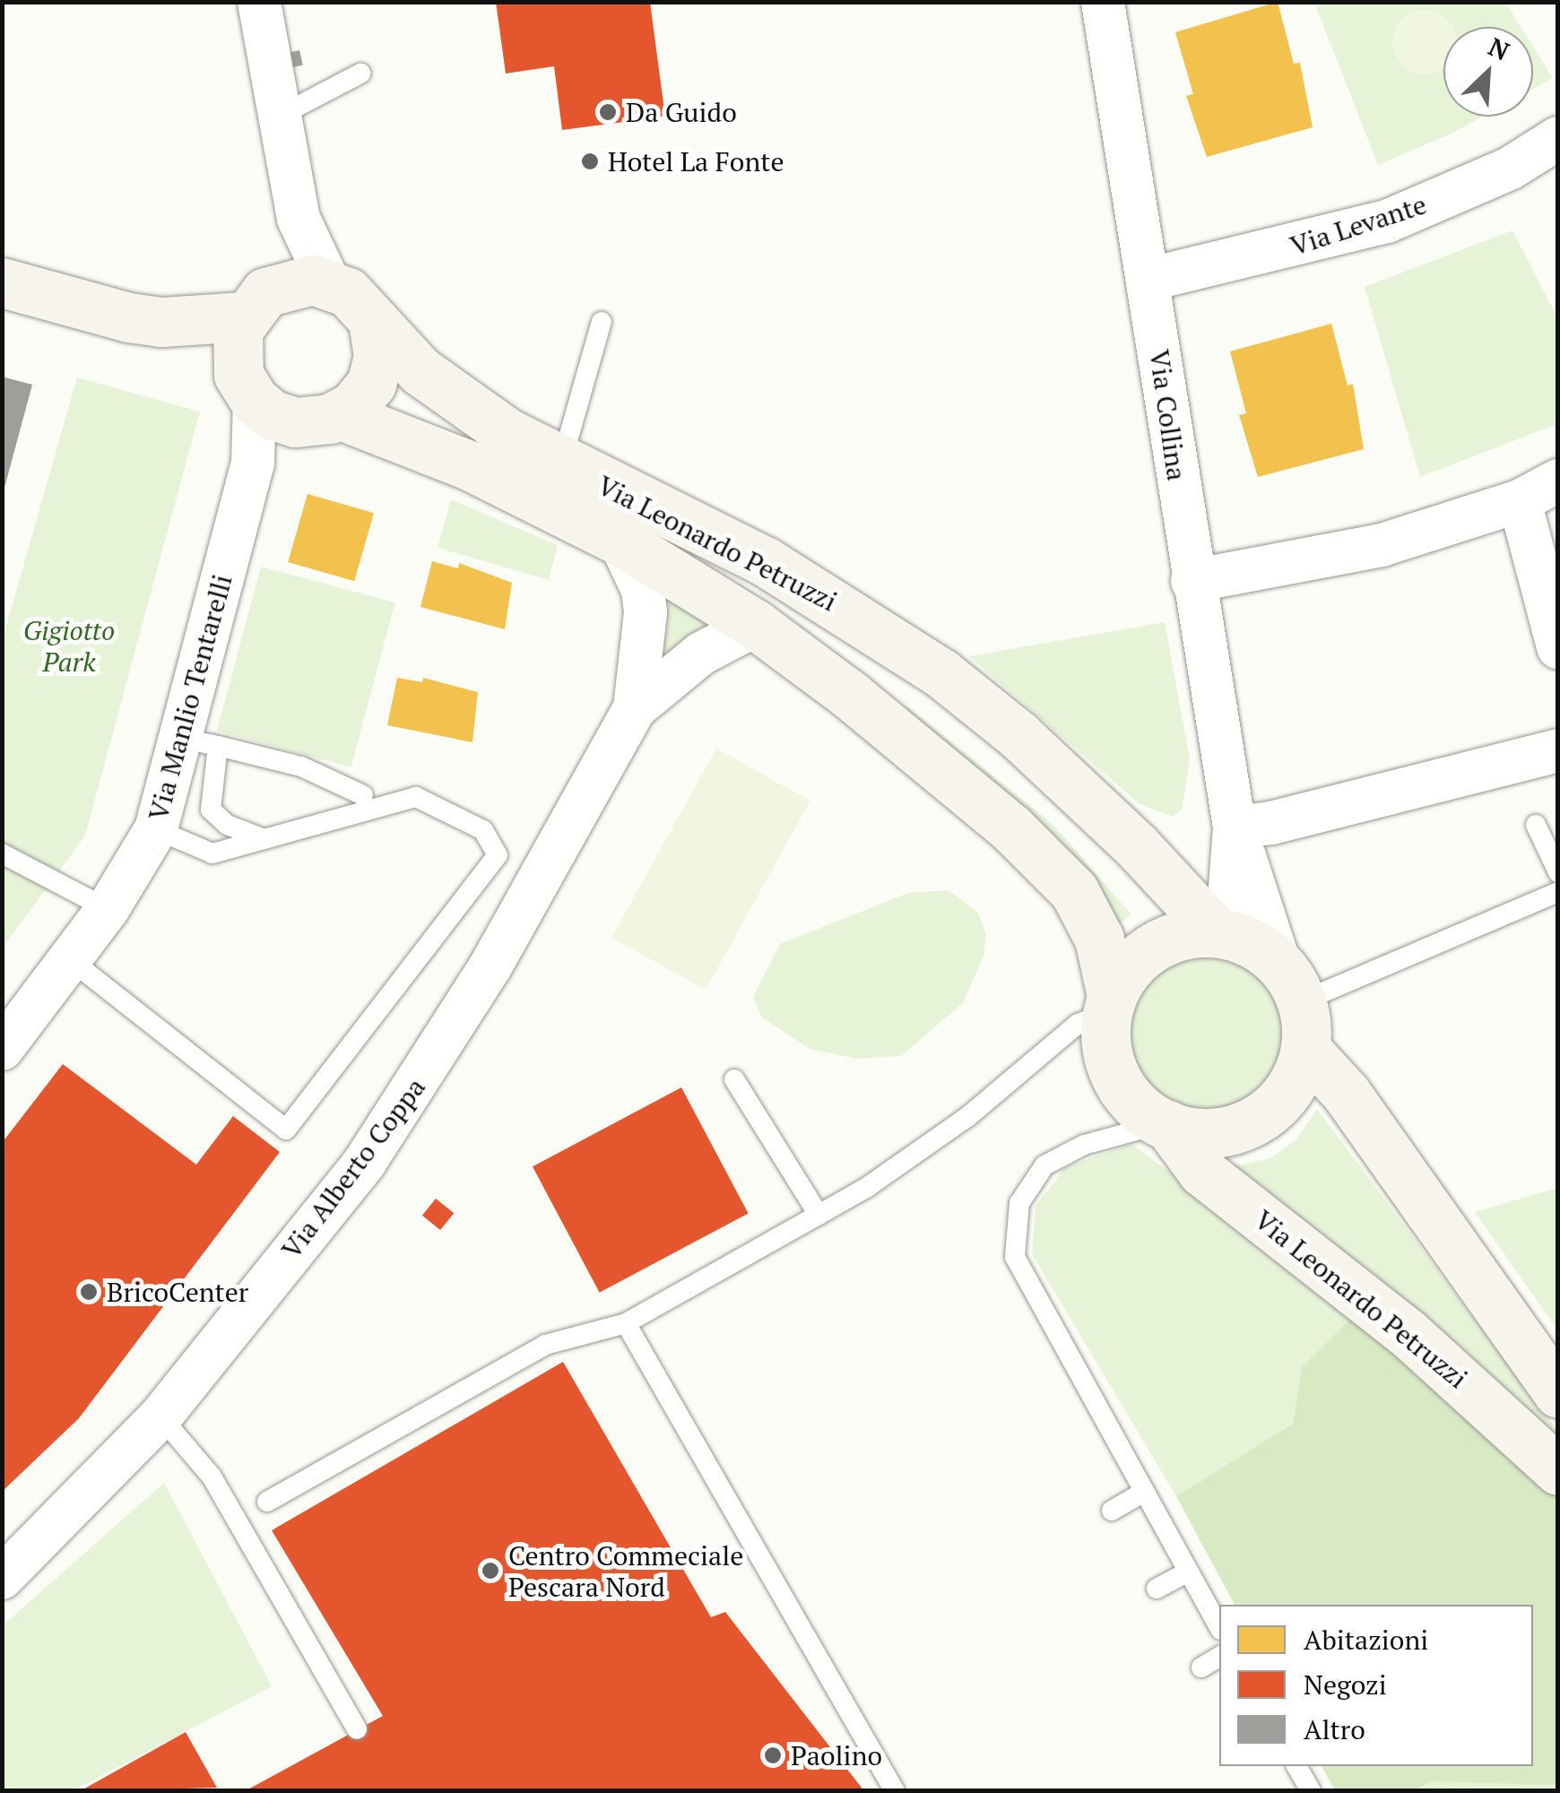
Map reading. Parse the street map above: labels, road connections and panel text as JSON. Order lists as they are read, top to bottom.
{
  "streets": {
    "main road": ["Via Leonardo Petruzzi"],
    "street": [
      "Via Levante",
      "Via Collina",
      "Via Manlio Tentarelli",
      "Via Alberto Coppa"
    ]
  },
  "crossings": [
    ["Via Levante", "Via Collina"],
    ["Via Collina", "Via Leonardo Petruzzi"],
    ["Via Leonardo Petruzzi", "Via Manlio Tentarelli"],
    ["Via Leonardo Petruzzi", "Via Alberto Coppa"]
  ],
  "parks": ["Gigiotto Park"],
  "places": [
    "Da Guido",
    "Hotel La Fonte",
    "BricoCenter",
    "Centro Commeciale Pescara Nord",
    "Paolino"
  ],
  "legend": ["Abitazioni", "Negozi", "Altro"],
  "north": "top right"
}
